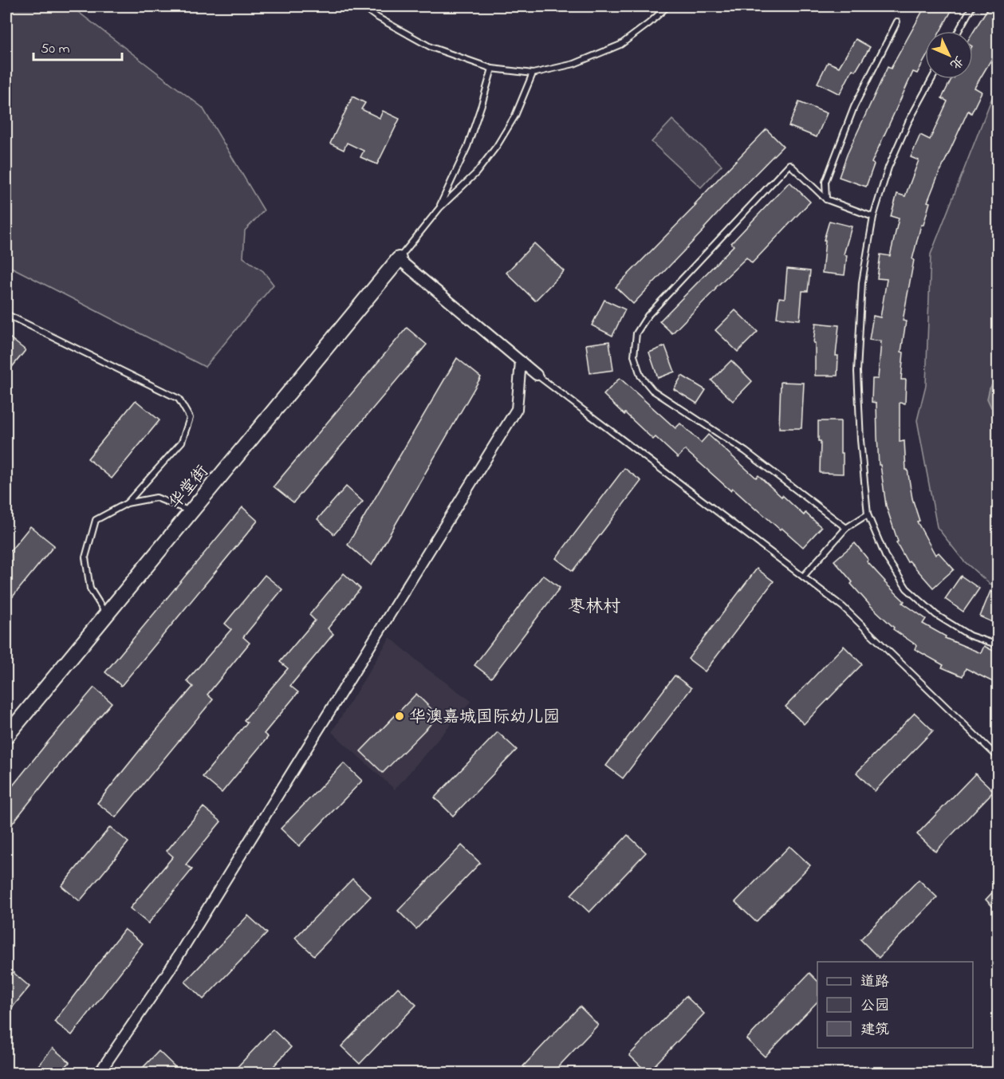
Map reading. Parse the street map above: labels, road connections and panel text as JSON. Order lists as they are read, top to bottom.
{
  "streets": {
    "street": ["华堂街"]
  },
  "districts": ["枣林村"],
  "places": ["华澳嘉城国际幼儿园"],
  "legend": ["道路", "公园", "建筑"],
  "scale_bar": "50 m",
  "north": "bottom right"
}
